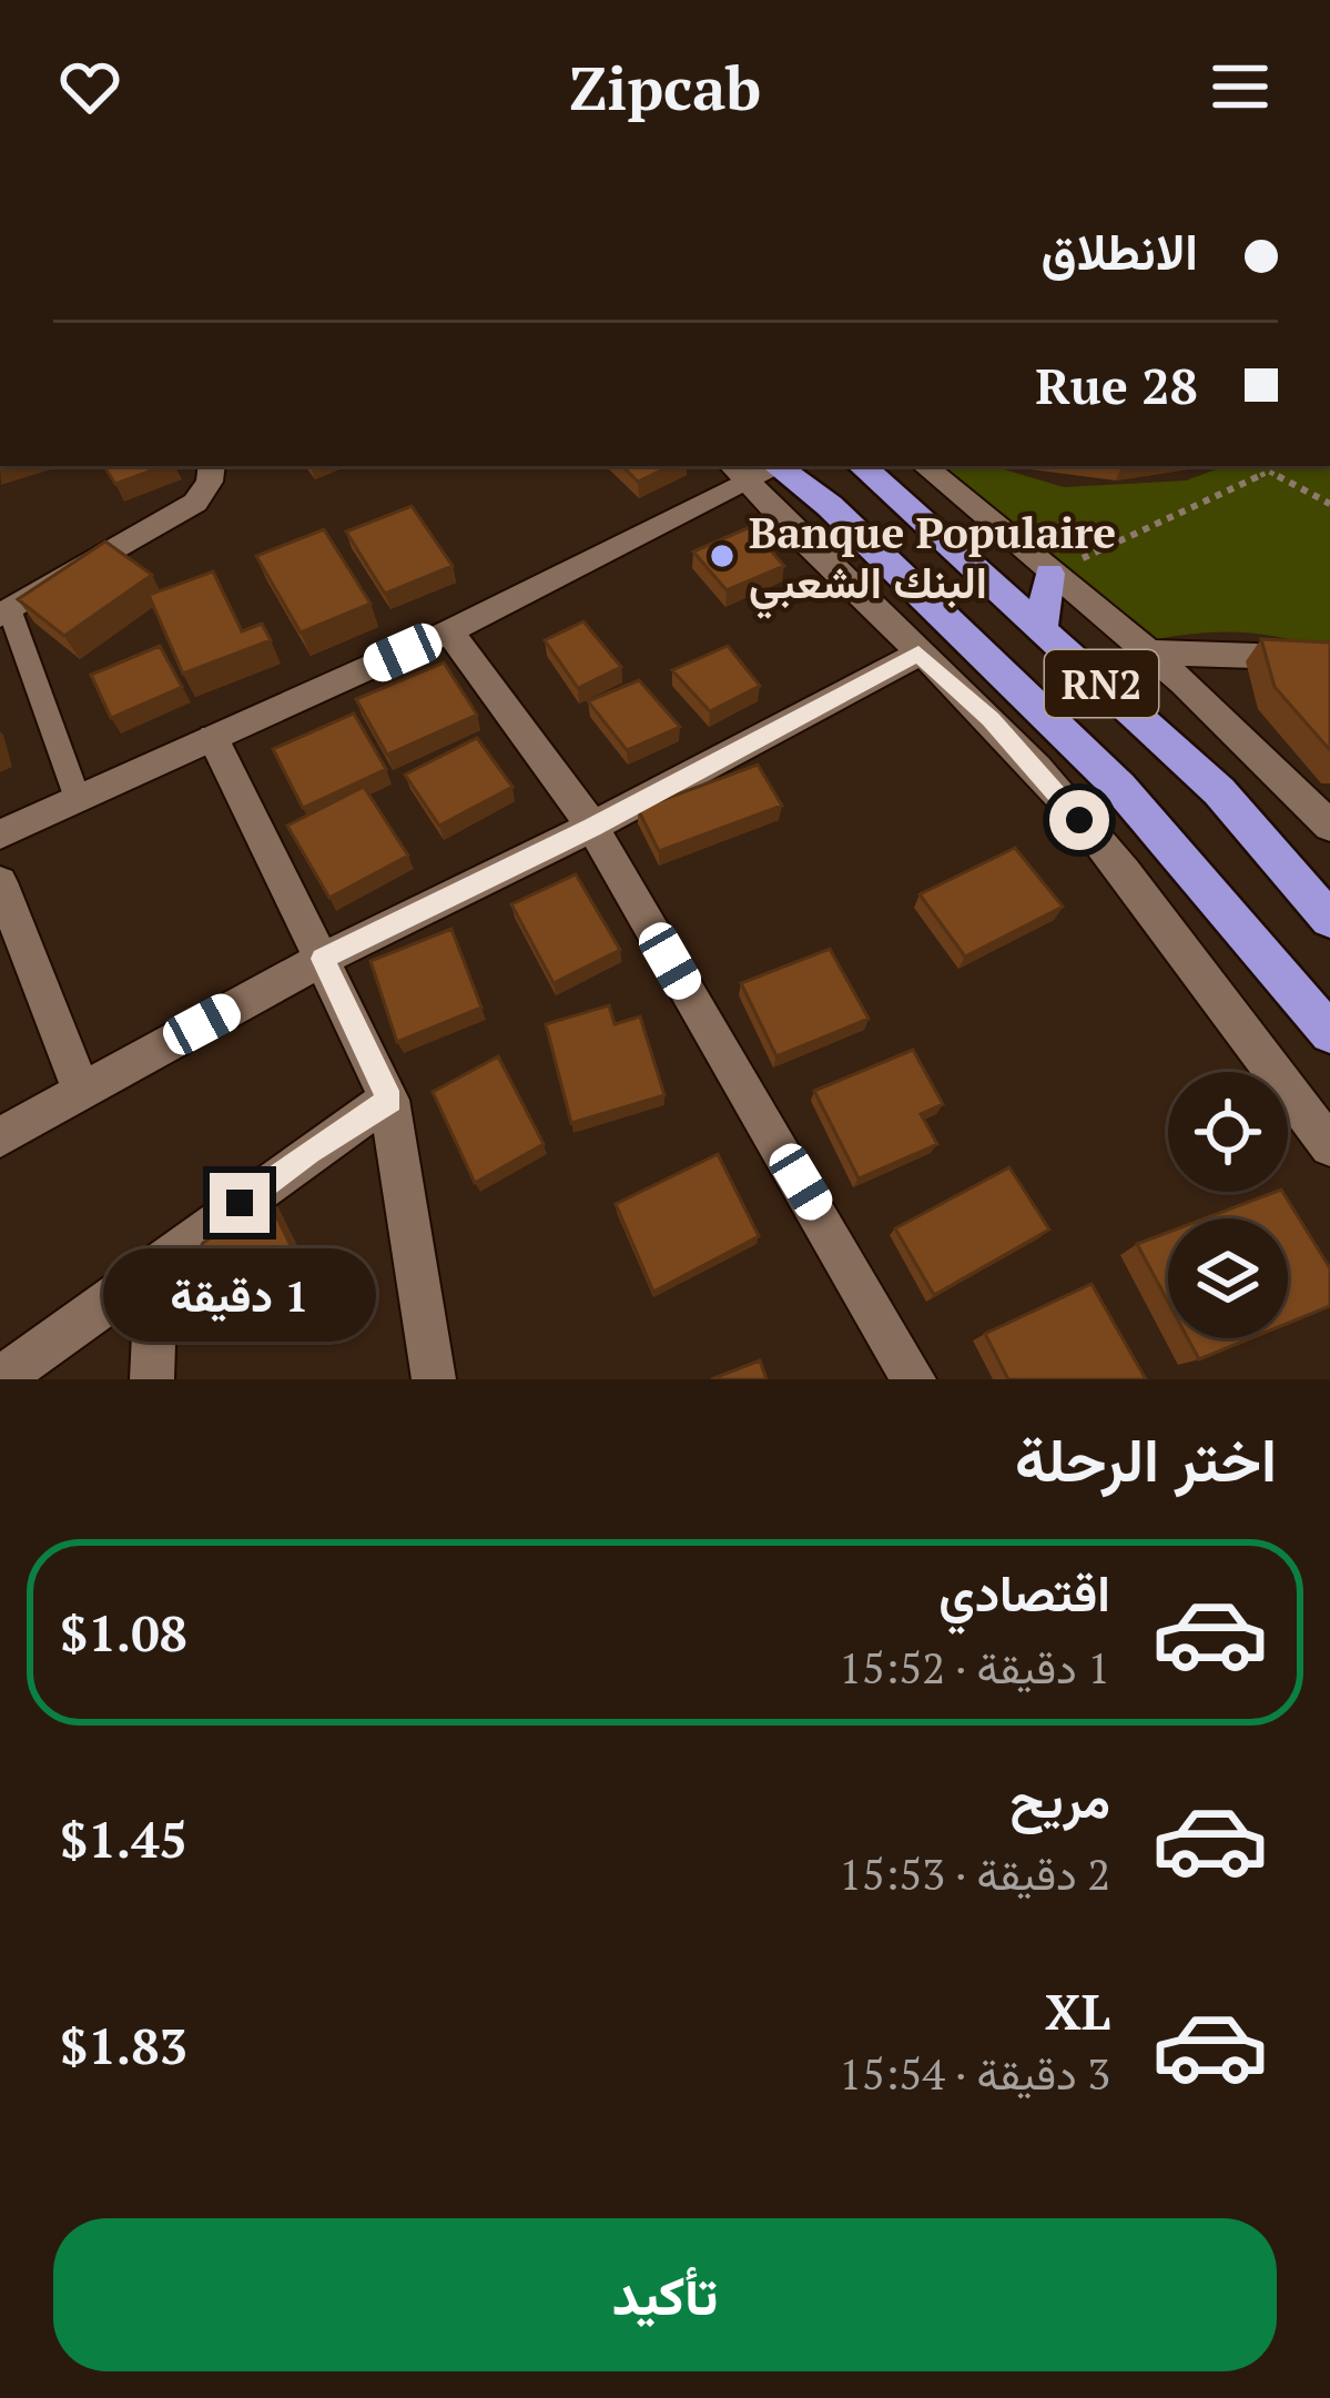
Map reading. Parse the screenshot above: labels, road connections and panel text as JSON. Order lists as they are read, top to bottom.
{
  "streets": {
    "highway": ["RN2"]
  },
  "places": ["Banque Populaire البنك الشعبي"],
  "page": {
    "header": "Zipcab",
    "banner": ["الانطلاق", "Rue 28"],
    "bubble": "1 دقيقة",
    "heading": "اختر الرحلة",
    "list": [
      {
        "name": "اقتصادي",
        "note": "1 دقيقة · 15:52",
        "value": "$1.08"
      },
      {
        "name": "مريح",
        "note": "2 دقيقة · 15:53",
        "value": "$1.45"
      },
      {
        "name": "XL",
        "note": "3 دقيقة · 15:54",
        "value": "$1.83"
      }
    ],
    "buttons": "تأكيد"
  }
}
